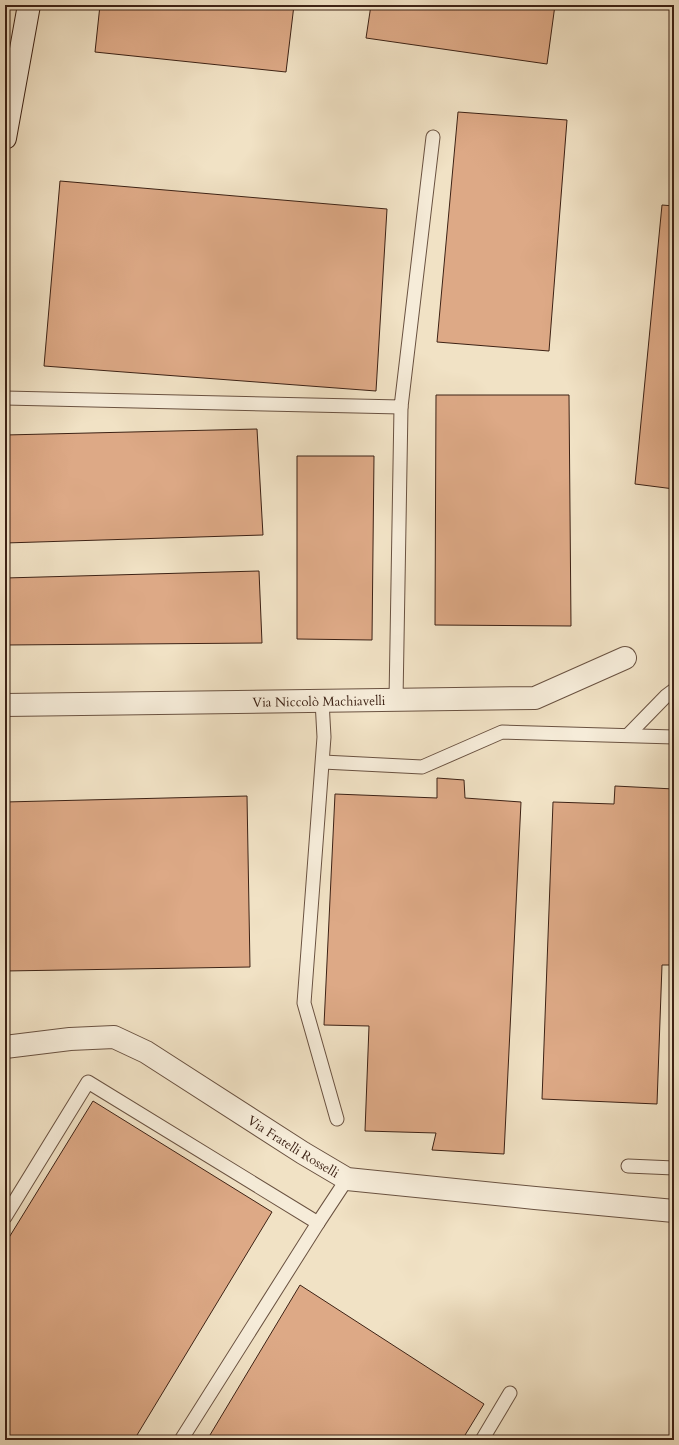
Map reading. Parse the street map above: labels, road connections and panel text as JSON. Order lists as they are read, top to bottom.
{
  "streets": {
    "street": ["Via Niccolò Machiavelli", "Via Fratelli Rosselli"]
  }
}
